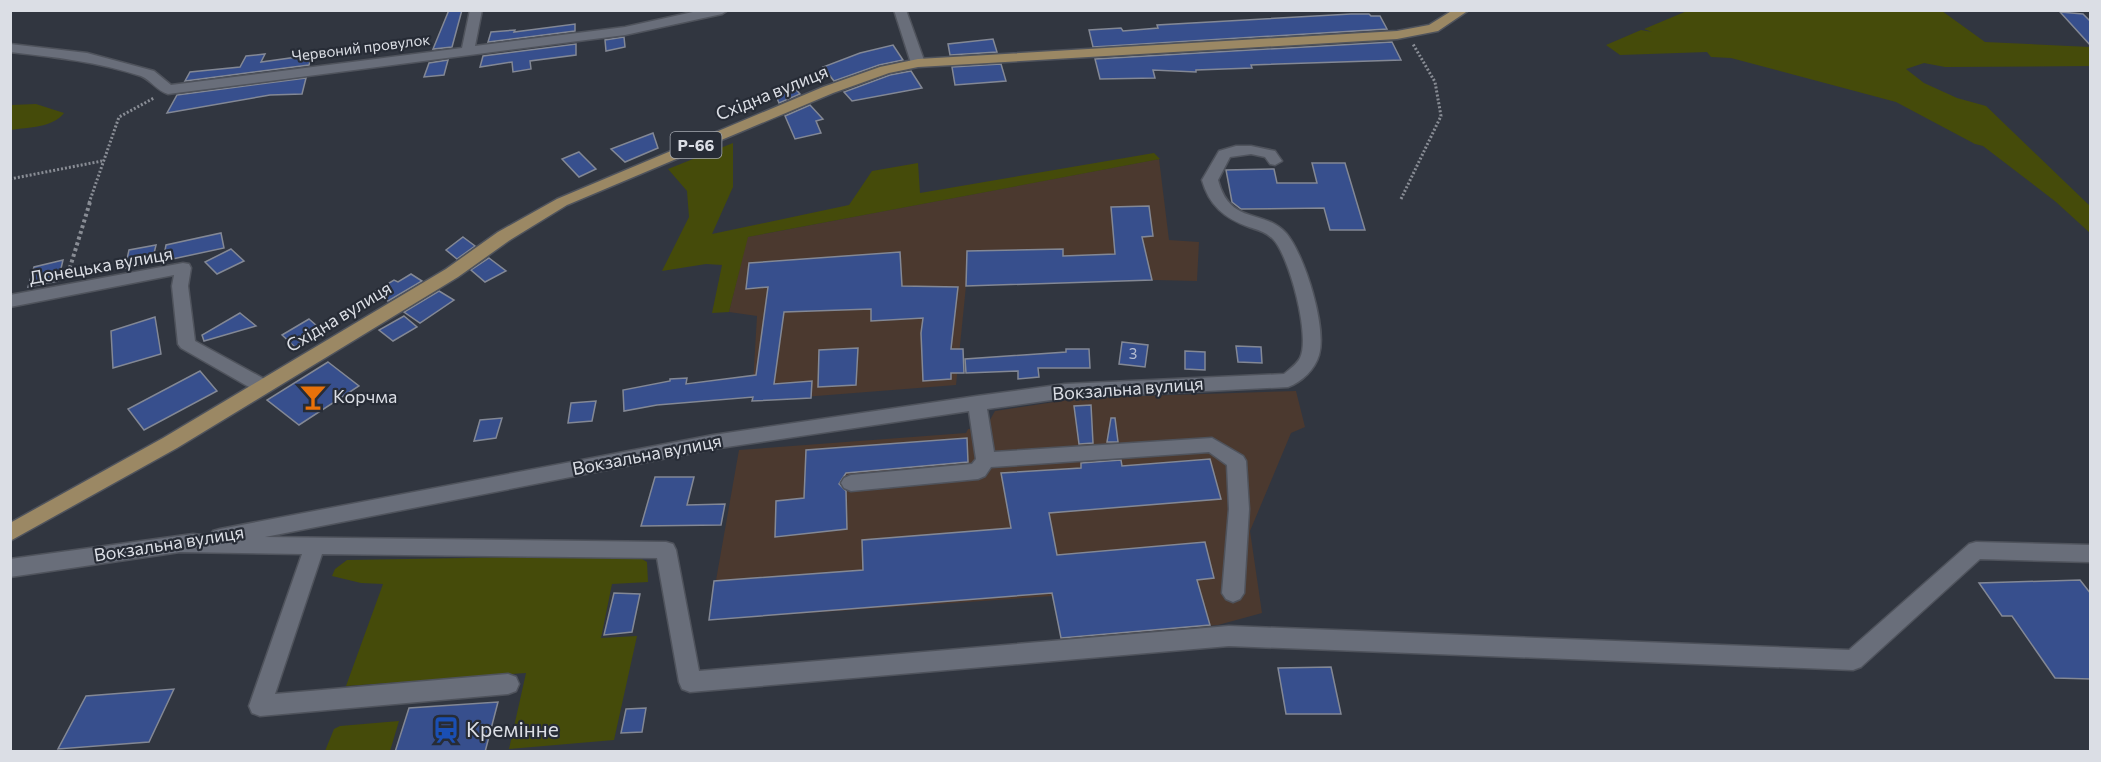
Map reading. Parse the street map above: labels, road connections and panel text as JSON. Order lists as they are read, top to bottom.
{
  "streets": {
    "main road": ["Східна вулиця", "Р-66"],
    "street": ["Червоний провулок", "Донецька вулиця", "Вокзальна вулиця"]
  },
  "crossings": [
    ["Східна вулиця", "Донецька вулиця"]
  ],
  "places": {
    "bar": ["Корчма"],
    "station": ["Кремінне"]
  },
  "house_numbers": ["3"]
}
